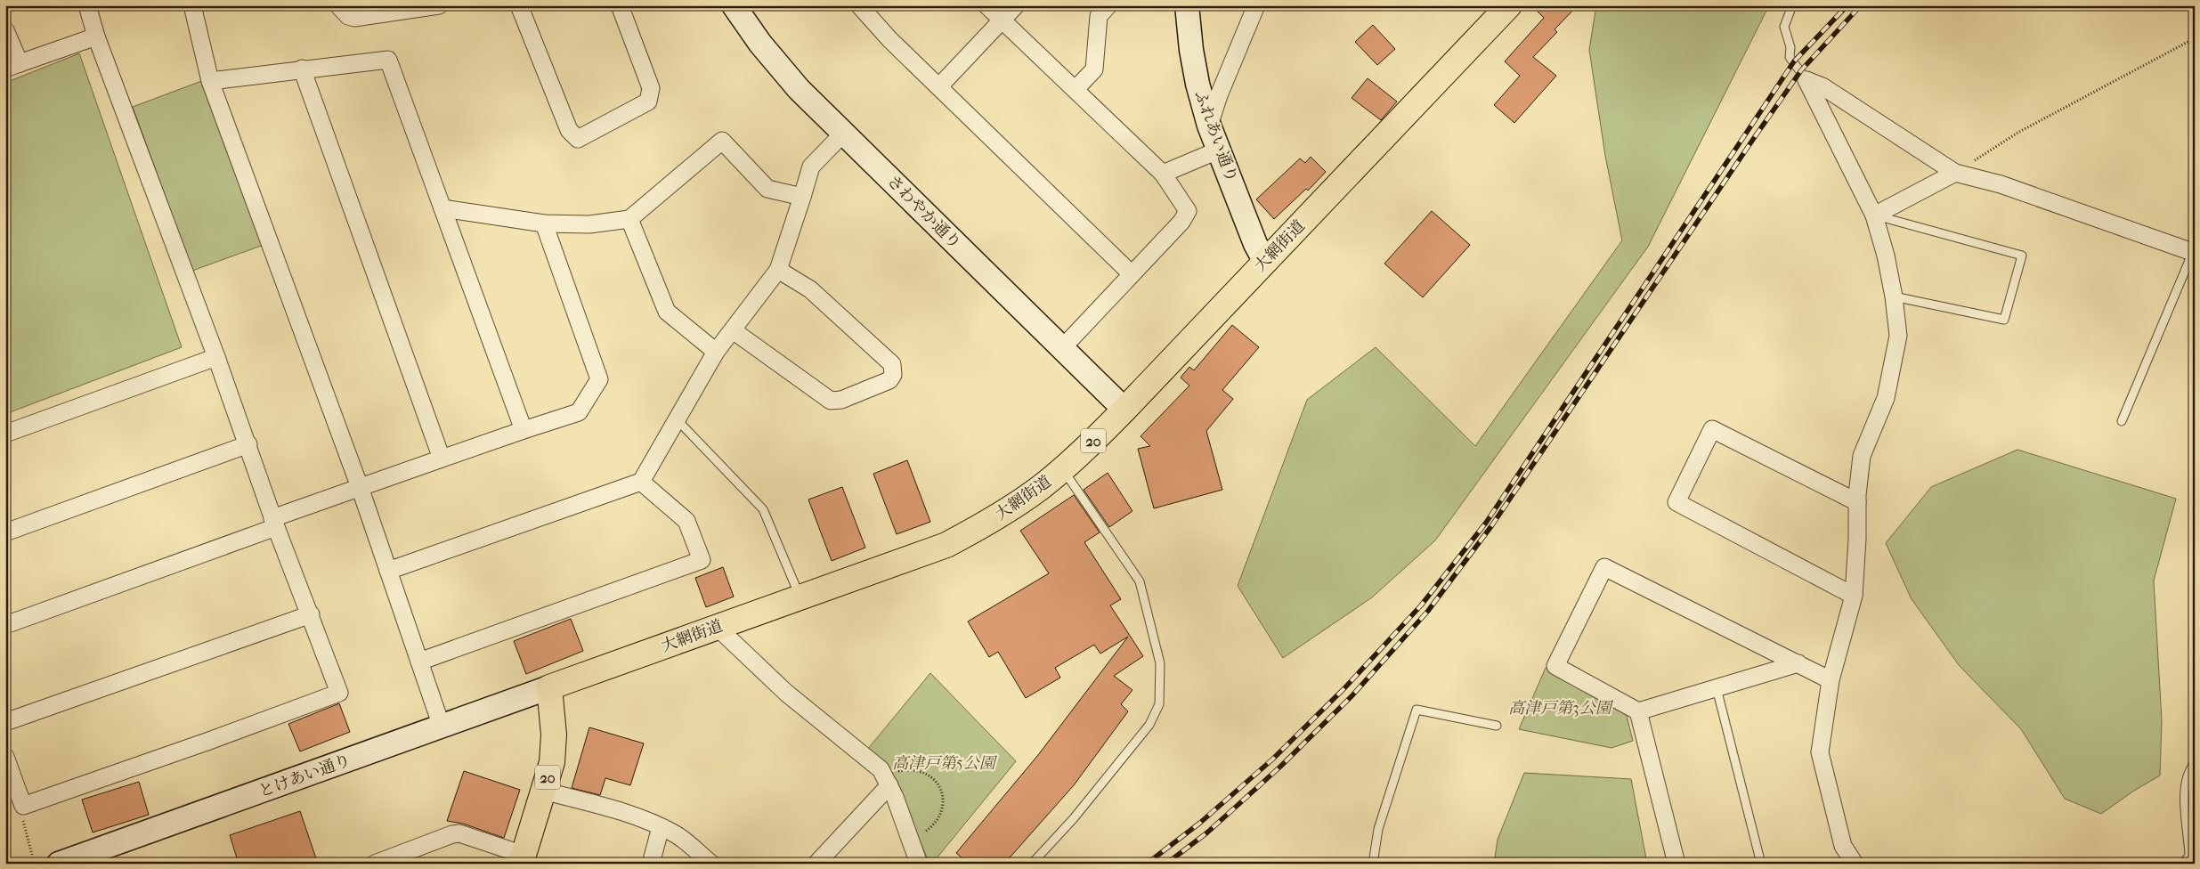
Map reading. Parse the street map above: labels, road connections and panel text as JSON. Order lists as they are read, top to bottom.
{
  "streets": {
    "main road": ["大網街道", "20"],
    "street": ["ふれあい通り", "さわやか通り", "とけあい通り"]
  },
  "crossings": [
    ["ふれあい通り", "大網街道"],
    ["さわやか通り", "大網街道"],
    ["大網街道", "20"],
    ["大網街道", "とけあい通り"],
    ["20", "とけあい通り"]
  ],
  "parks": ["高津戸第3公園", "高津戸第5公園"]
}
